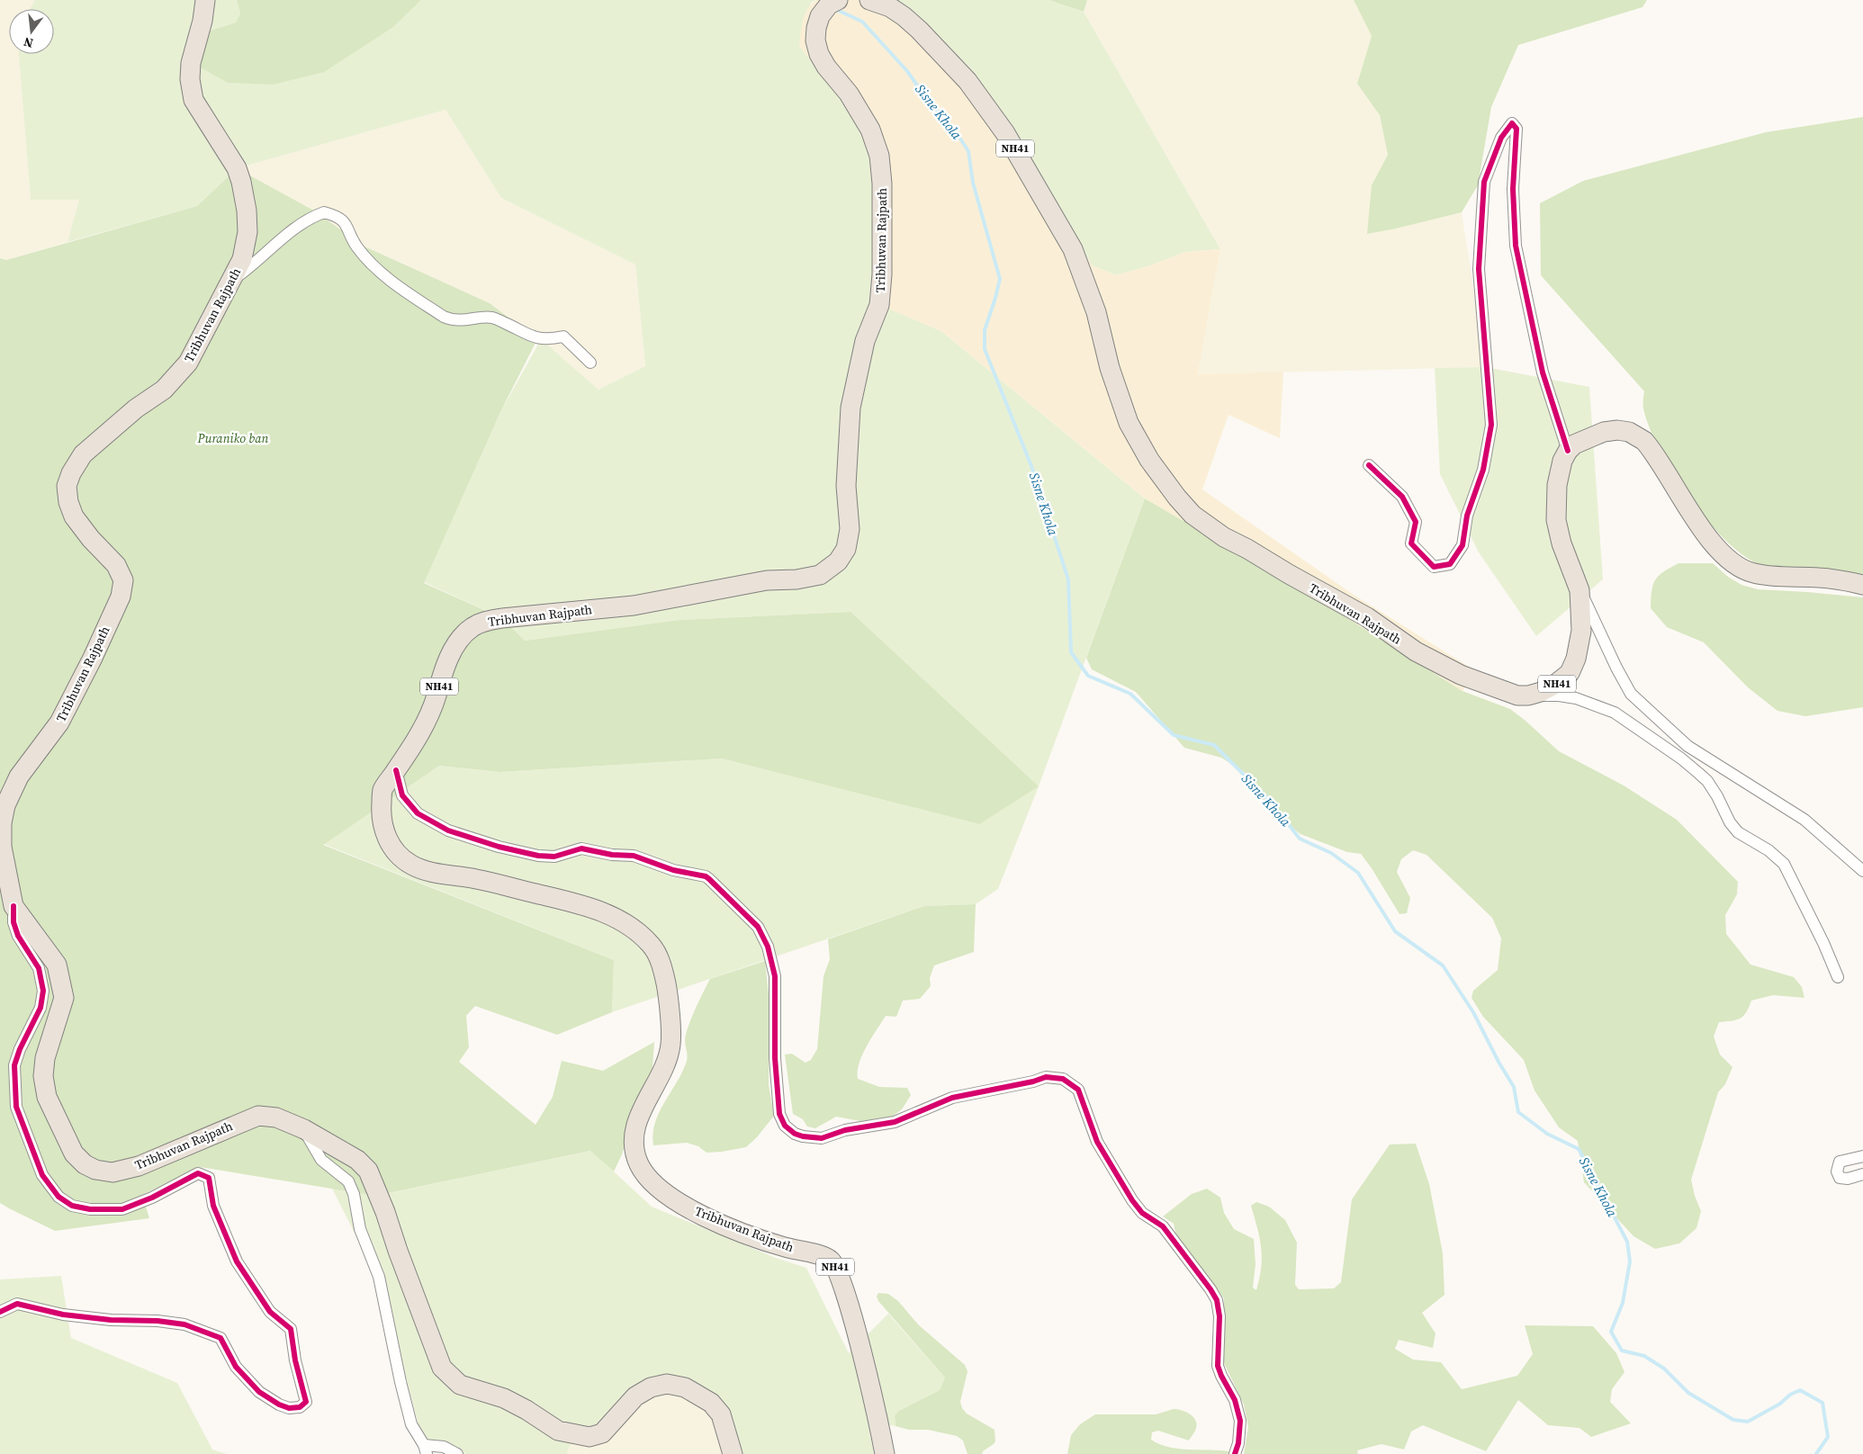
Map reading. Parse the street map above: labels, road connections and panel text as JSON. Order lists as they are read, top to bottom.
{
  "streets": {
    "highway": ["NH41", "Tribhuvan Rajpath"]
  },
  "crossings": [
    ["NH41", "Tribhuvan Rajpath"]
  ],
  "water": ["Sisne Khola"],
  "parks": ["Puraniko ban"],
  "north": "bottom"
}
